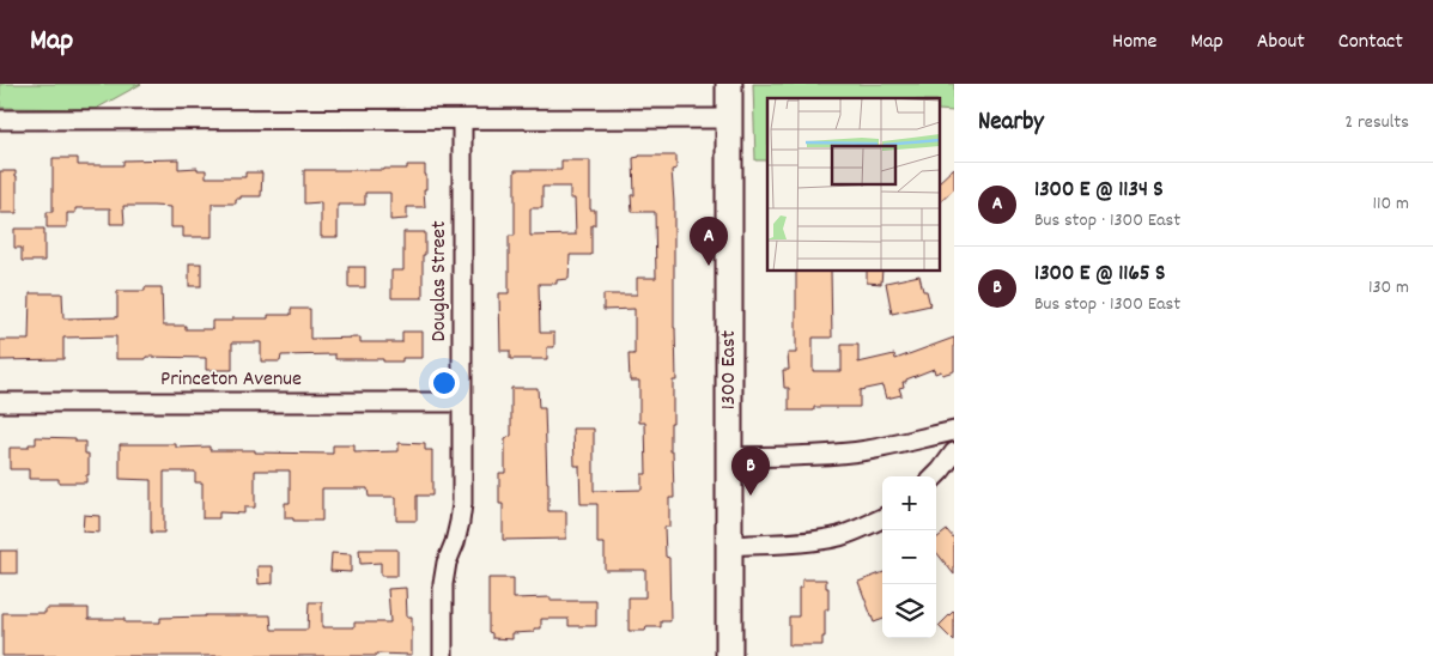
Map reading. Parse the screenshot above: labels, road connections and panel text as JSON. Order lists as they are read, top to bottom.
{
  "streets": {
    "main road": ["1300 East"],
    "street": ["Douglas Street", "Princeton Avenue"]
  },
  "crossings": [
    ["Douglas Street", "Princeton Avenue"]
  ],
  "page": {
    "header": "Map",
    "nav": [
      "Home",
      "Map",
      "About",
      "Contact"
    ],
    "heading": ["Nearby", "2 results"],
    "list": [
      {
        "mark": "A",
        "name": "1300 E @ 1134 S",
        "note": "Bus stop · 1300 East",
        "value": "110 m"
      },
      {
        "mark": "B",
        "name": "1300 E @ 1165 S",
        "note": "Bus stop · 1300 East",
        "value": "130 m"
      }
    ],
    "pins": ["A", "B"],
    "map_buttons": ["+", "−"]
  }
}
